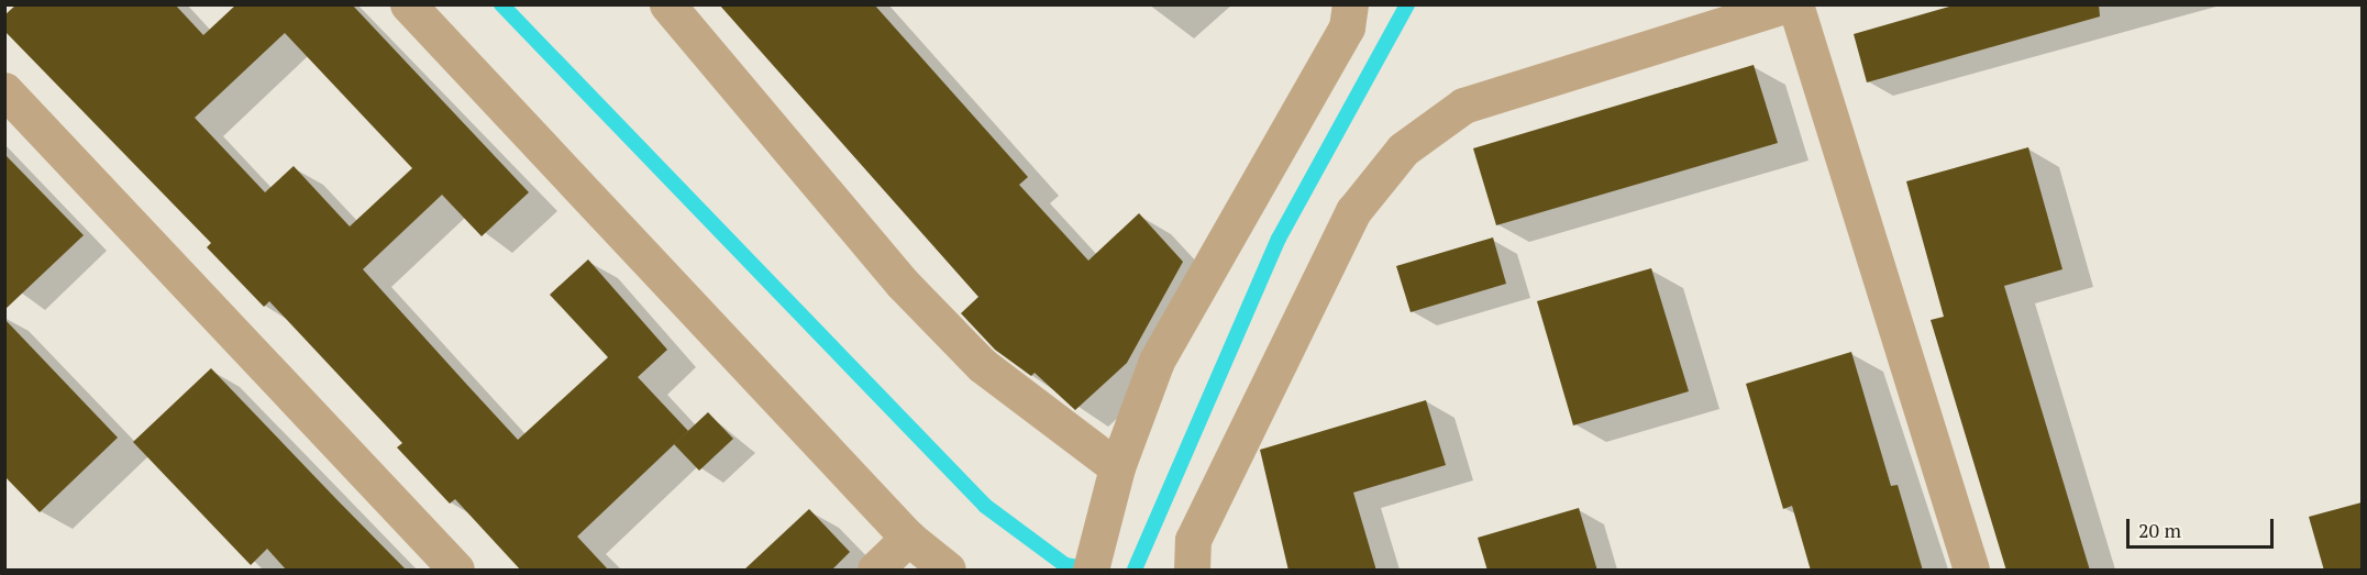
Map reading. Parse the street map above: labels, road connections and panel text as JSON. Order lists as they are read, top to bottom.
{
  "scale_bar": "20 m"
}
